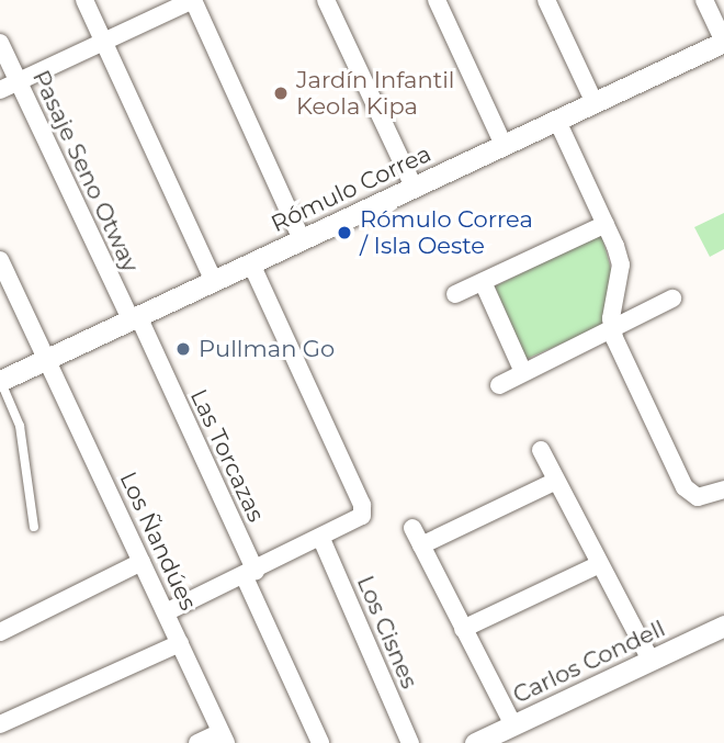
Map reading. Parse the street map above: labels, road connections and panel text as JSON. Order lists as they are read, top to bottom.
{
  "streets": {
    "street": [
      "Pasaje Seno Otway",
      "Rómulo Correa",
      "Las Torcazas",
      "Los Ñandúes",
      "Los Cisnes",
      "Carlos Condell"
    ]
  },
  "crossings": [
    ["Pasaje Seno Otway", "Rómulo Correa"],
    ["Pasaje Seno Otway", "Las Torcazas"],
    ["Rómulo Correa", "Las Torcazas"],
    ["Rómulo Correa", "Los Ñandúes"]
  ],
  "places": ["Jardín Infantil Keola Kipa", "Rómulo Correa / Isla Oeste", "Pullman Go"]
}
